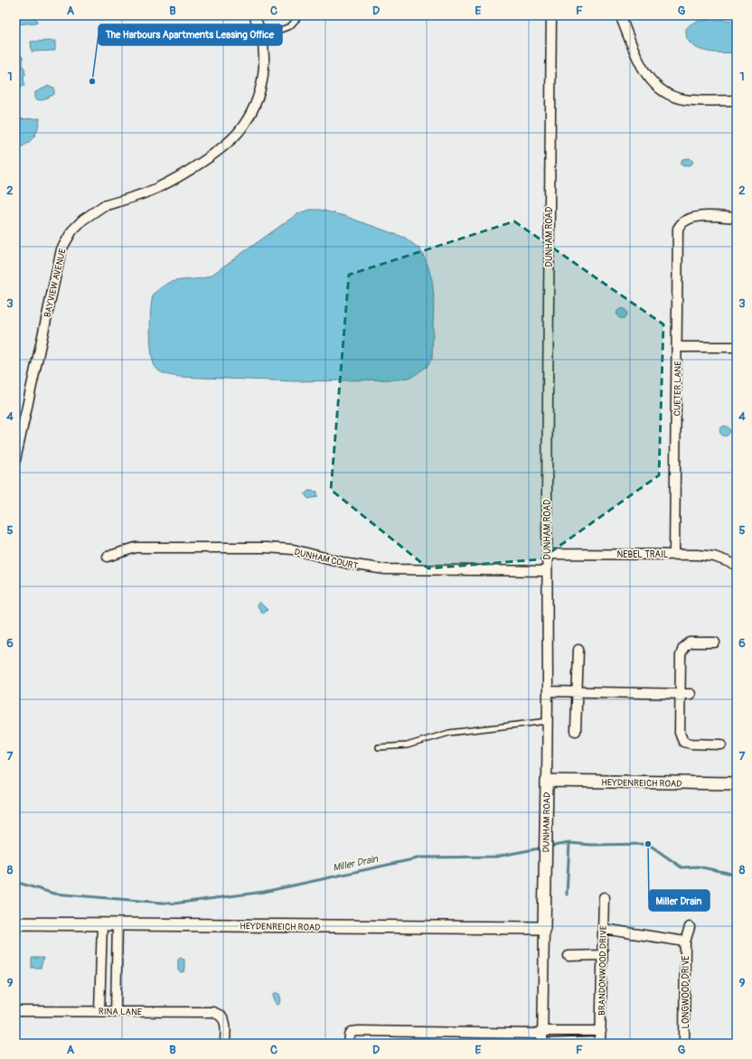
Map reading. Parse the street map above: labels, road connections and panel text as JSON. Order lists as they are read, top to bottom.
{
  "streets": {
    "street": [
      "DUNHAM ROAD",
      "BAYVIEW AVENUE",
      "CUETER LANE",
      "NEBEL TRAIL",
      "DUNHAM COURT",
      "HEYDENREICH ROAD",
      "BRANDONWOOD DRIVE",
      "LONGWOOD DRIVE",
      "RINA LANE"
    ]
  },
  "crossings": [
    ["DUNHAM ROAD", "NEBEL TRAIL"],
    ["DUNHAM ROAD", "DUNHAM COURT"],
    ["DUNHAM ROAD", "HEYDENREICH ROAD"],
    ["CUETER LANE", "NEBEL TRAIL"]
  ],
  "water": ["Miller Drain"],
  "places": ["The Harbours Apartments Leasing Office", "Miller Drain"],
  "grid": {
    "columns": [
      "A",
      "B",
      "C",
      "D",
      "E",
      "F",
      "G"
    ],
    "rows": [
      "1",
      "2",
      "3",
      "4",
      "5",
      "6",
      "7",
      "8",
      "9"
    ]
  }
}
